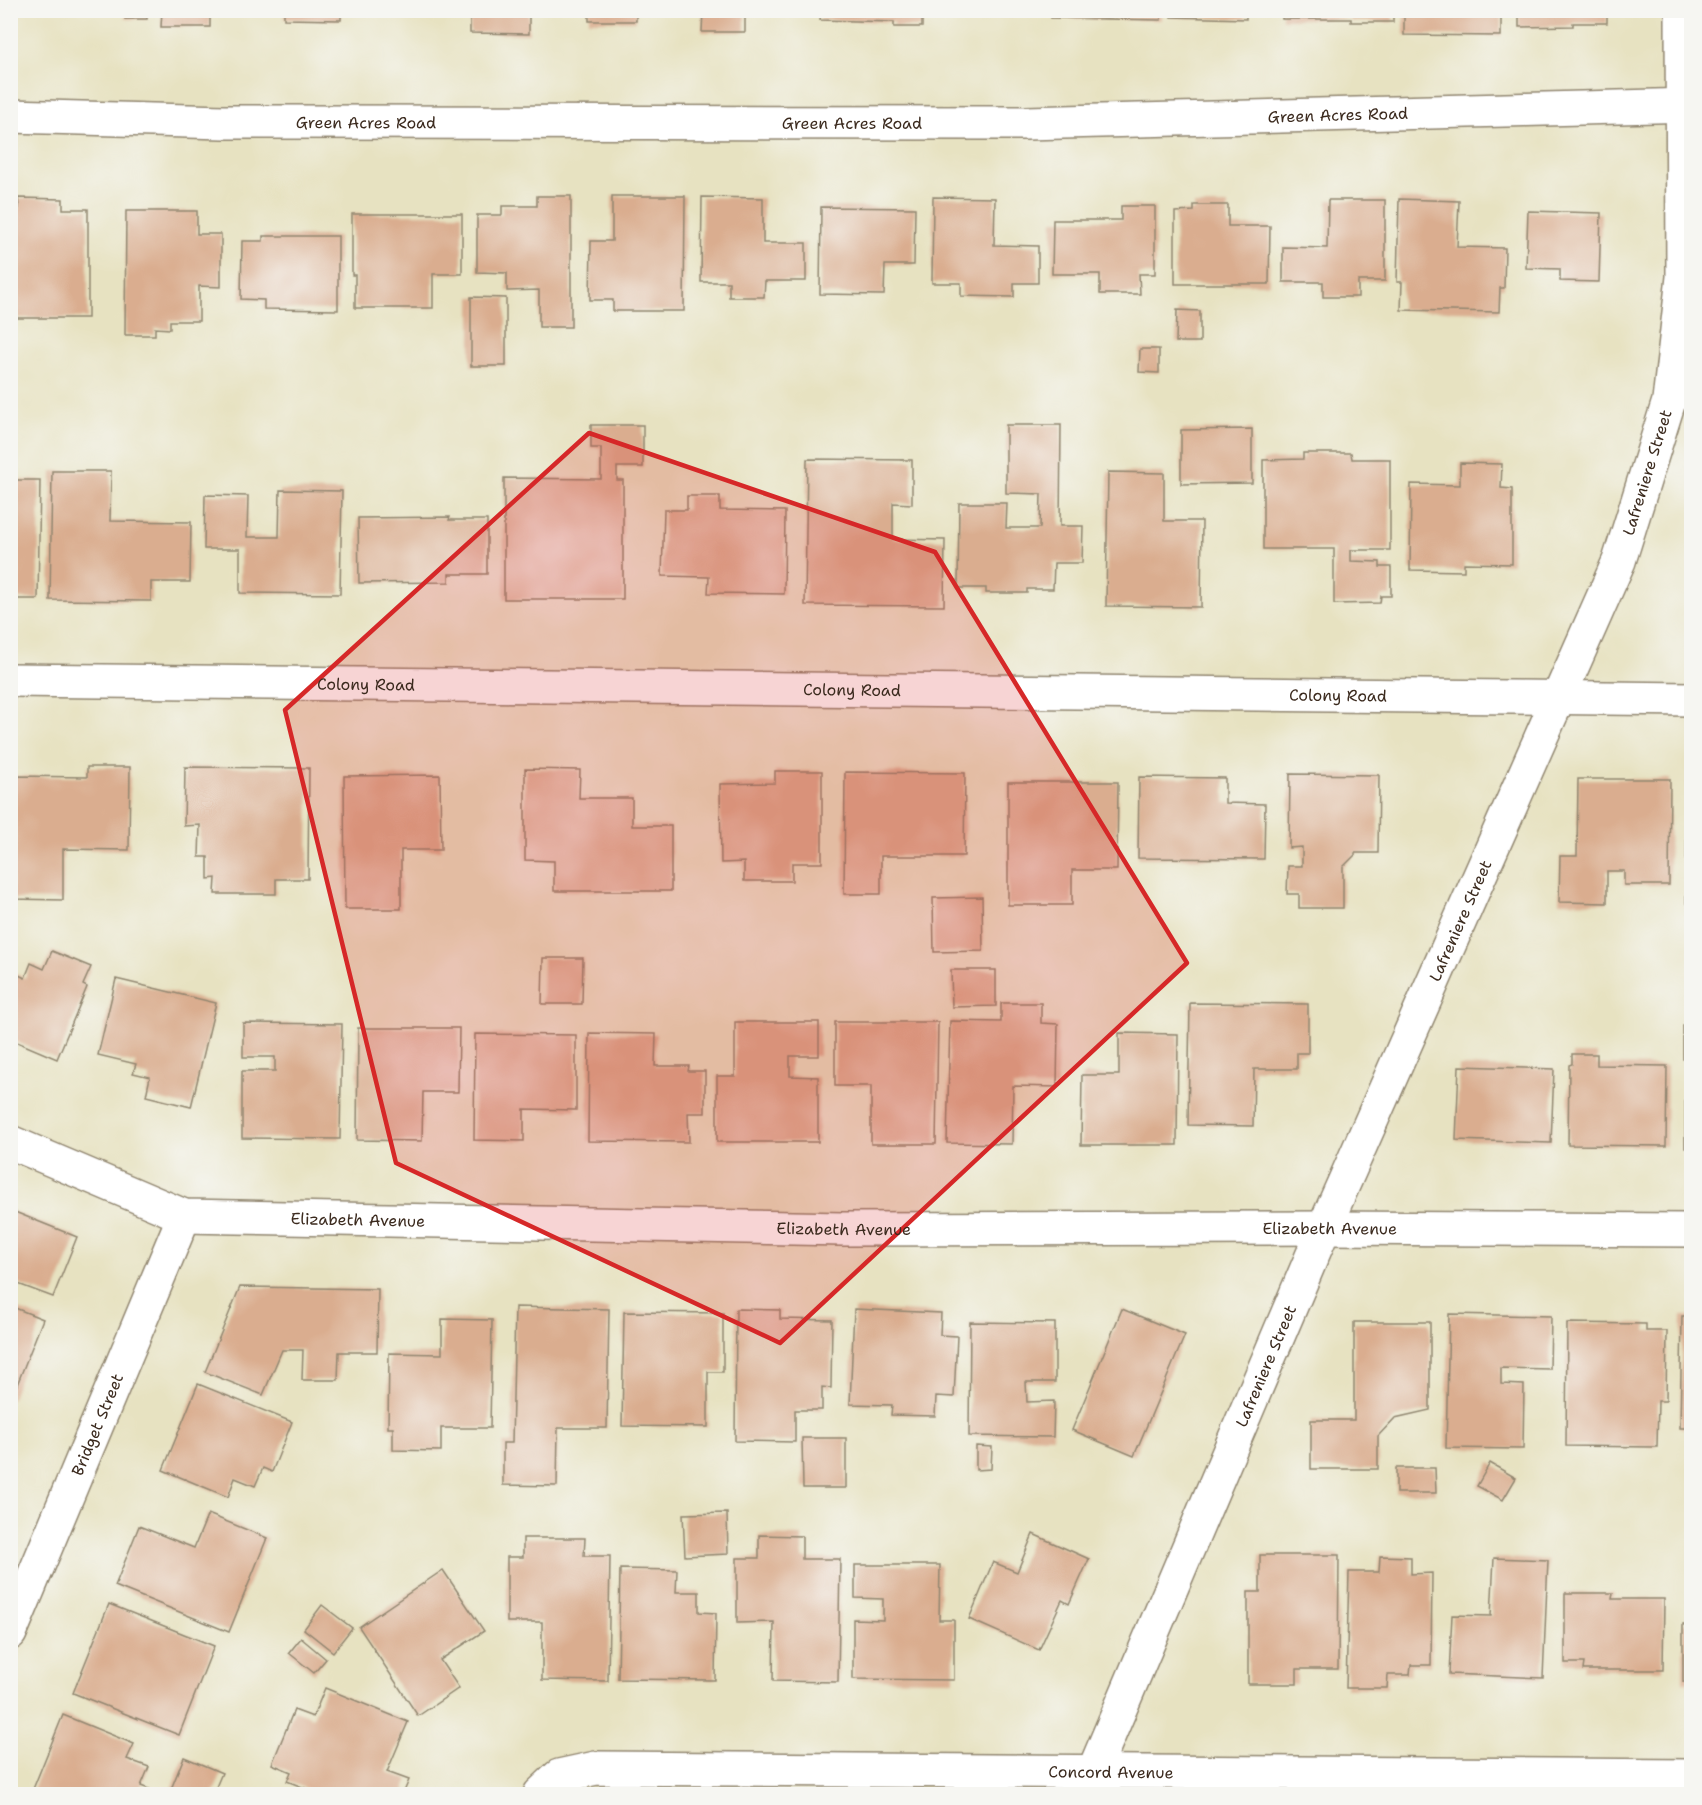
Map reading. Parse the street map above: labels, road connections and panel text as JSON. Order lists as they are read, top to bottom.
{
  "streets": {
    "street": [
      "Green Acres Road",
      "Lafreniere Street",
      "Colony Road",
      "Elizabeth Avenue",
      "Bridget Street",
      "Concord Avenue"
    ]
  },
  "crossings": [
    ["Green Acres Road", "Lafreniere Street"],
    ["Lafreniere Street", "Colony Road"],
    ["Lafreniere Street", "Elizabeth Avenue"],
    ["Lafreniere Street", "Concord Avenue"],
    ["Elizabeth Avenue", "Bridget Street"]
  ]
}
